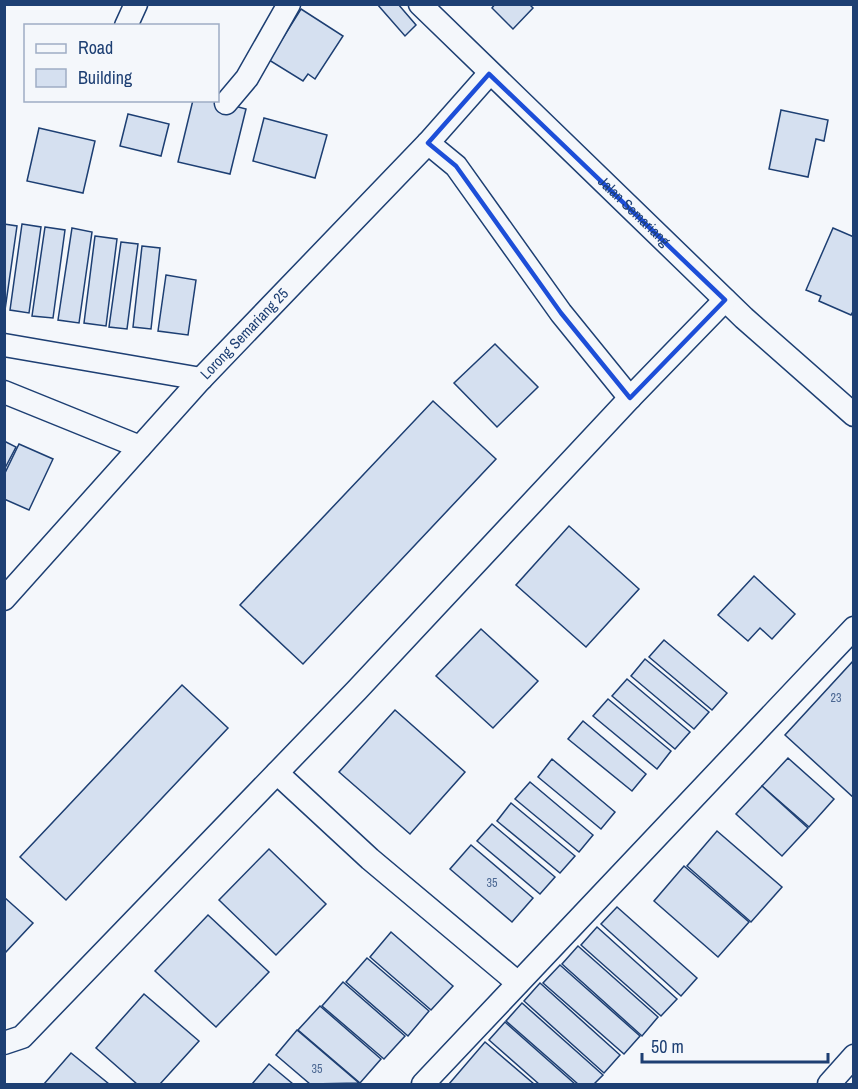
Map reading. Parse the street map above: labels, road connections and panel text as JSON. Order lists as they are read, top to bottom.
{
  "streets": {
    "street": ["Jalan Semariang", "Lorong Semariang 25"]
  },
  "crossings": [
    ["Jalan Semariang", "Lorong Semariang 25"]
  ],
  "house_numbers": ["23", "35", "35"],
  "legend": ["Road", "Building"],
  "scale_bar": "50 m"
}
